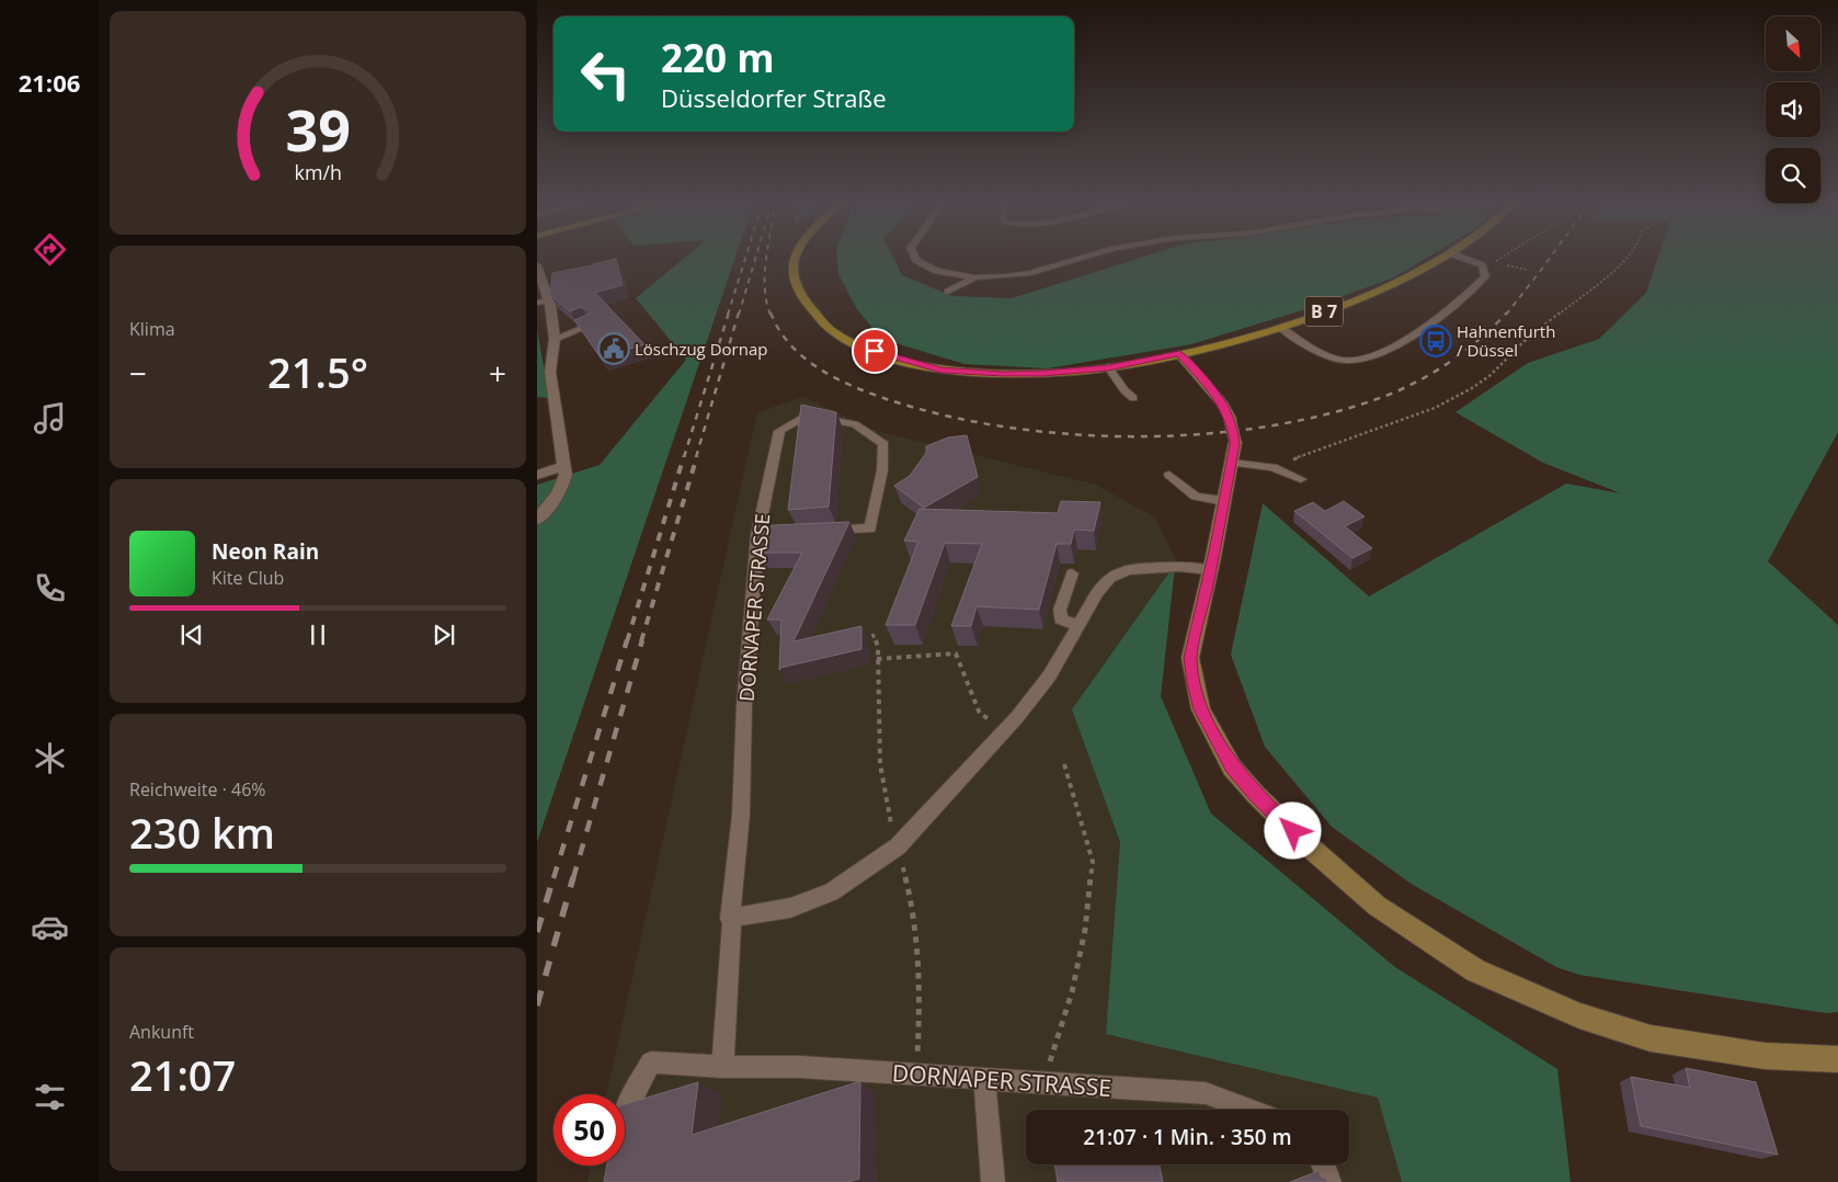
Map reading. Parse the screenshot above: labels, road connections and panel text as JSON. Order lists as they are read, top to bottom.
{
  "streets": {
    "main road": ["B 7"],
    "lane": ["DORNAPER STRASSE"]
  },
  "places": {
    "bus stop": ["Hahnenfurth / Düssel"],
    "public building": ["Löschzug Dornap"]
  },
  "north": "bottom right",
  "page": {
    "tabs": "21:06",
    "turn": ["220 m", "Düsseldorfer Straße"],
    "tile": [
      "Klima",
      ["Reichweite · 46%", "230 km"],
      ["Ankunft", "21:07"]
    ],
    "heat": ["−", "21.5°", "+"],
    "song": ["Neon Rain", "Kite Club"],
    "limit": "50",
    "trip": "21:07 · 1 Min. · 350 m",
    "gauge": ["39", "km/h"]
  }
}
